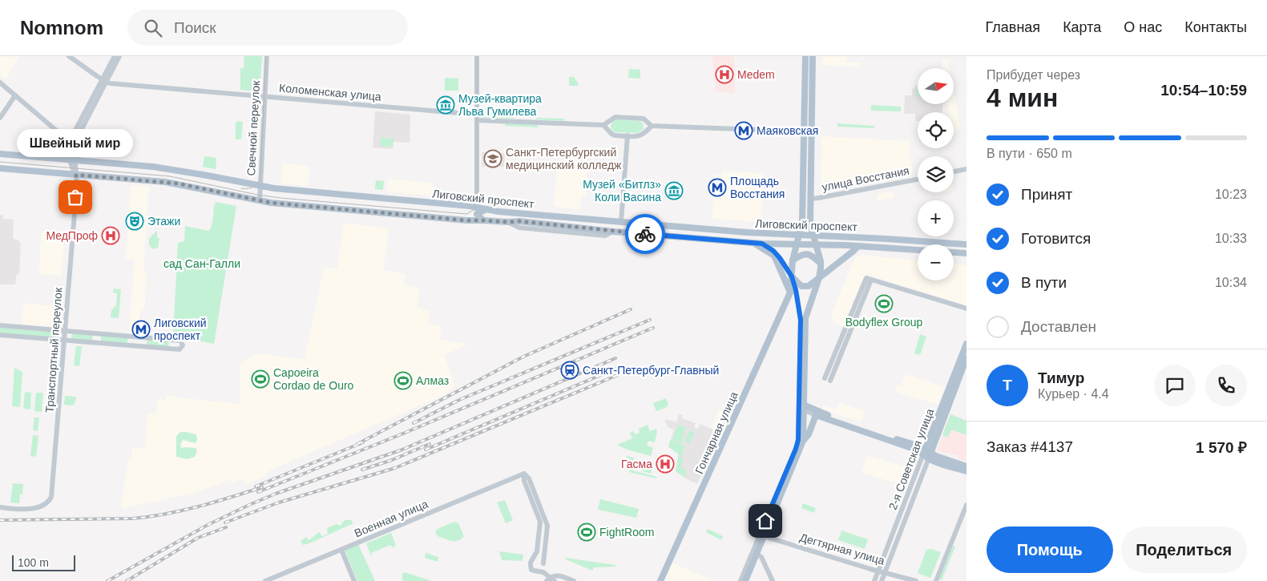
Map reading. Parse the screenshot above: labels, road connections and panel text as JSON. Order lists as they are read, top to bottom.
{
  "streets": {
    "main road": ["Лиговский проспект", "Гончарная улица", "2-я Советская улица"],
    "street": [
      "Коломенская улица",
      "Свечной переулок",
      "улица Восстания",
      "Транспортный переулок",
      "Военная улица",
      "Дегтярная улица"
    ]
  },
  "crossings": [
    ["Коломенская улица", "Свечной переулок"],
    ["Свечной переулок", "Лиговский проспект"],
    ["Лиговский проспект", "Транспортный переулок"],
    ["2-я Советская улица", "Дегтярная улица"]
  ],
  "parks": ["сад Сан-Галли"],
  "places": {
    "hospital": ["Medem", "МедПроф", "Гасма"],
    "museum": ["Музей-квартира Льва Гумилева", "Музей «Битлз» Коли Васина"],
    "metro station": ["Маяковская", "Площадь Восстания", "Лиговский проспект"],
    "school or university": ["Санкт-Петербургский медицинский колледж"],
    "other": ["Швейный мир"],
    "theatre": ["Этажи"],
    "sports": [
      "Bodyflex Group",
      "Capoeira Cordao de Ouro",
      "Алмаз",
      "FightRoom"
    ],
    "station": ["Санкт-Петербург-Главный"]
  },
  "scale_bar": "100 m",
  "north": "right",
  "page": {
    "header": "Nomnom",
    "search": "Поиск",
    "nav": [
      "Главная",
      "Карта",
      "О нас",
      "Контакты"
    ],
    "heading": ["4 мин", "Прибудет через", "10:54–10:59"],
    "panel": [
      "Тимур",
      "Курьер · 4.4",
      "Заказ #4137",
      "1 570 ₽"
    ],
    "map_buttons": ["+", "−"],
    "bar": "В пути · 650 m",
    "bubble": "Швейный мир",
    "list": [
      ["Принят", "10:23"],
      ["Готовится", "10:33"],
      ["В пути", "10:34"],
      "Доставлен"
    ],
    "round": "Т",
    "buttons": ["Помощь", "Поделиться"],
    "scale": "100 m"
  }
}
